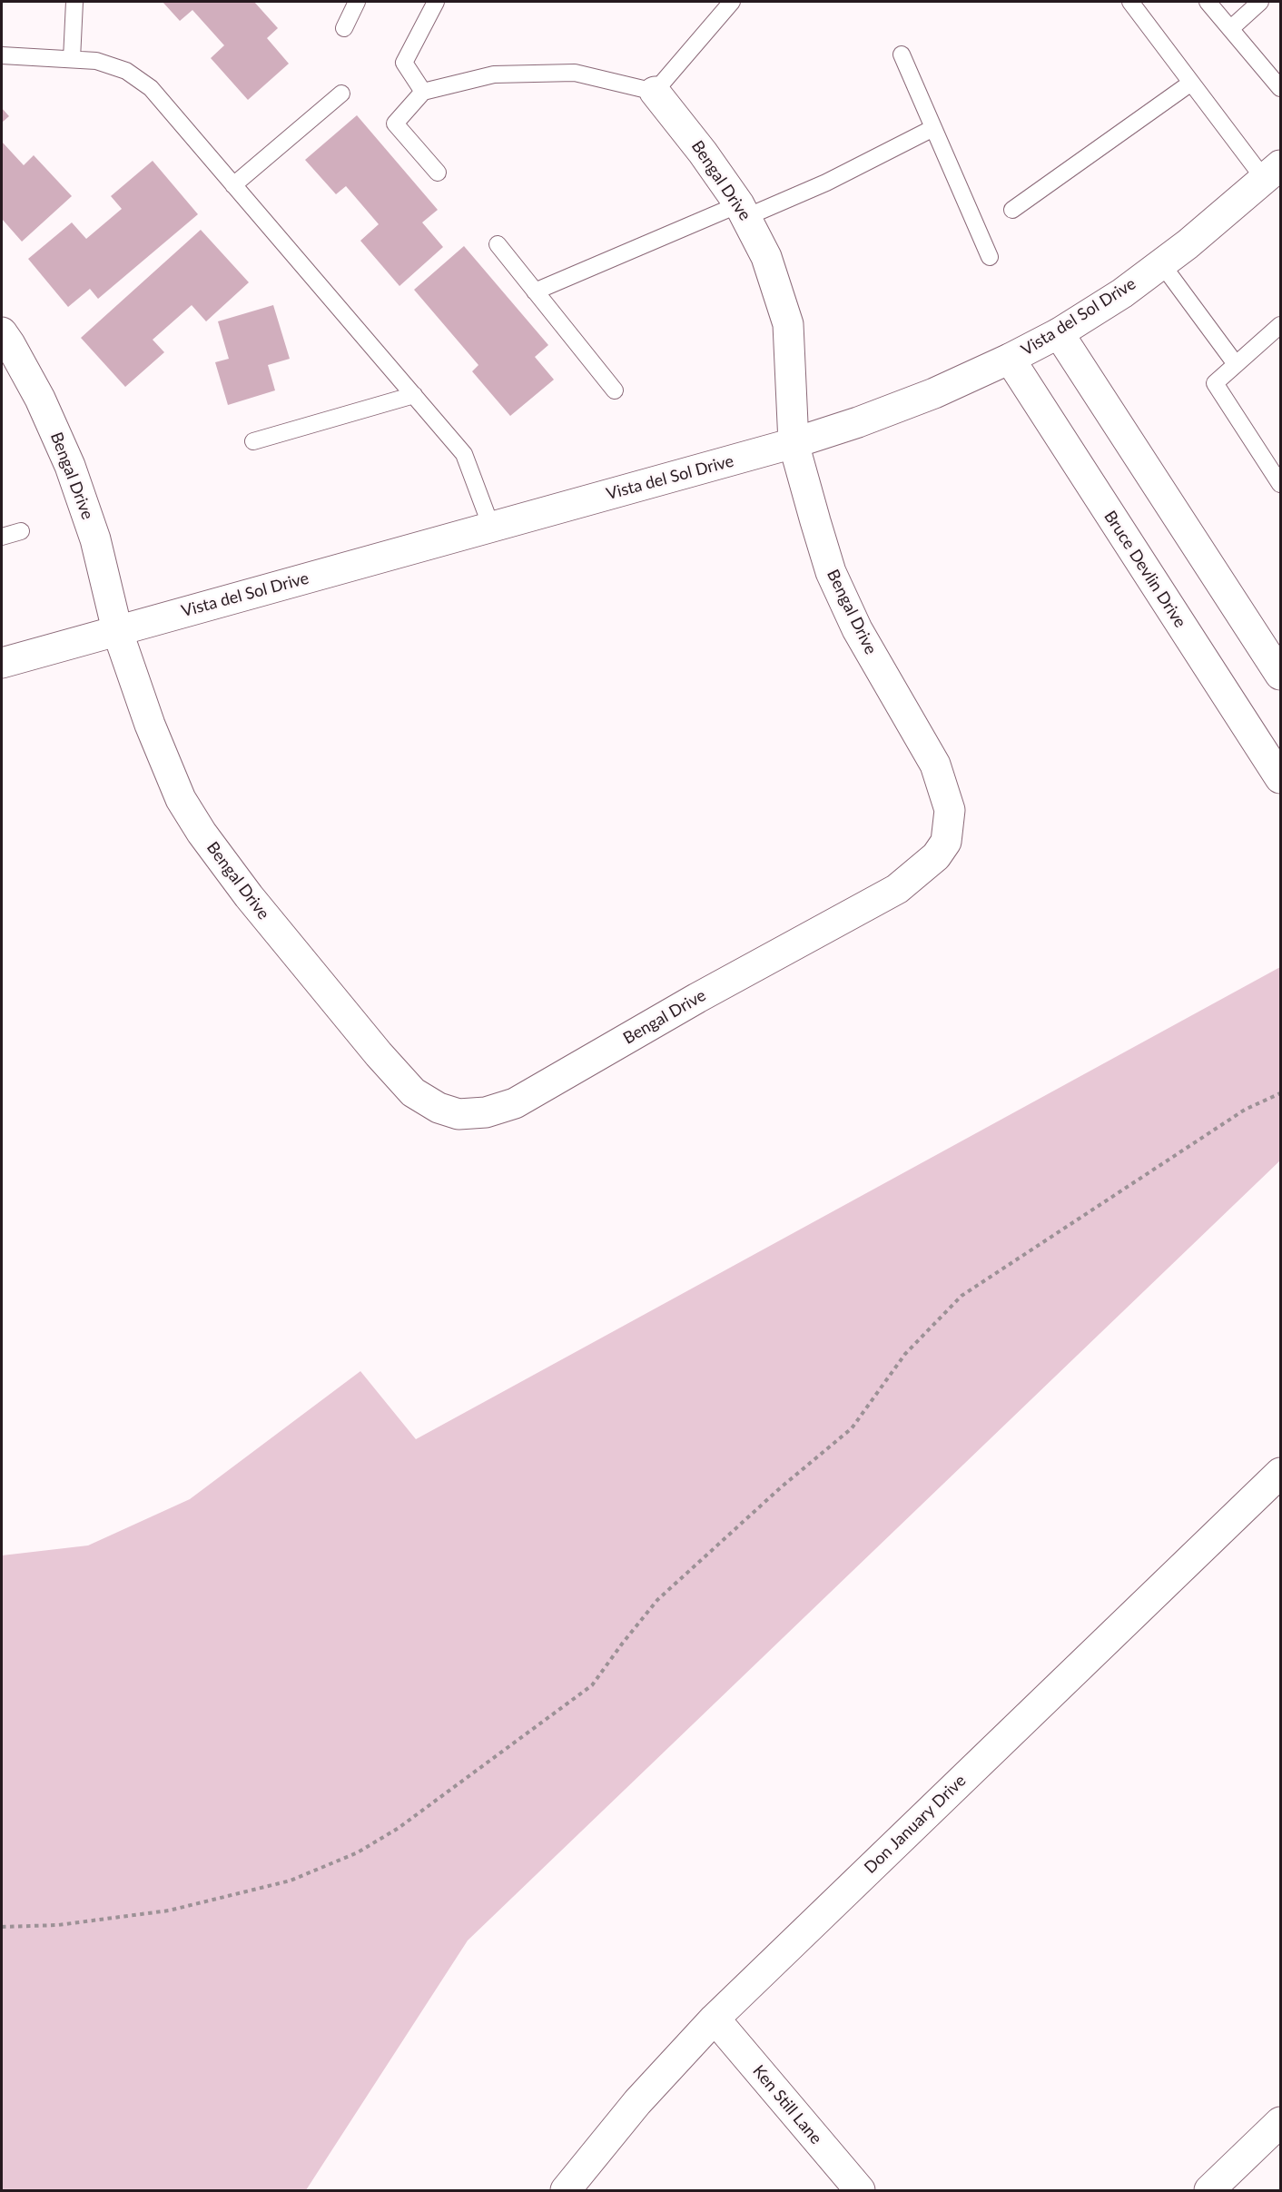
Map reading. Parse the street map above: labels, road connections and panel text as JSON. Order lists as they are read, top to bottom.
{
  "streets": {
    "street": [
      "Bengal Drive",
      "Vista del Sol Drive",
      "Bruce Devlin Drive",
      "Don January Drive",
      "Ken Still Lane"
    ]
  },
  "crossings": [
    ["Bengal Drive", "Vista del Sol Drive"],
    ["Vista del Sol Drive", "Bruce Devlin Drive"],
    ["Don January Drive", "Ken Still Lane"]
  ]
}
